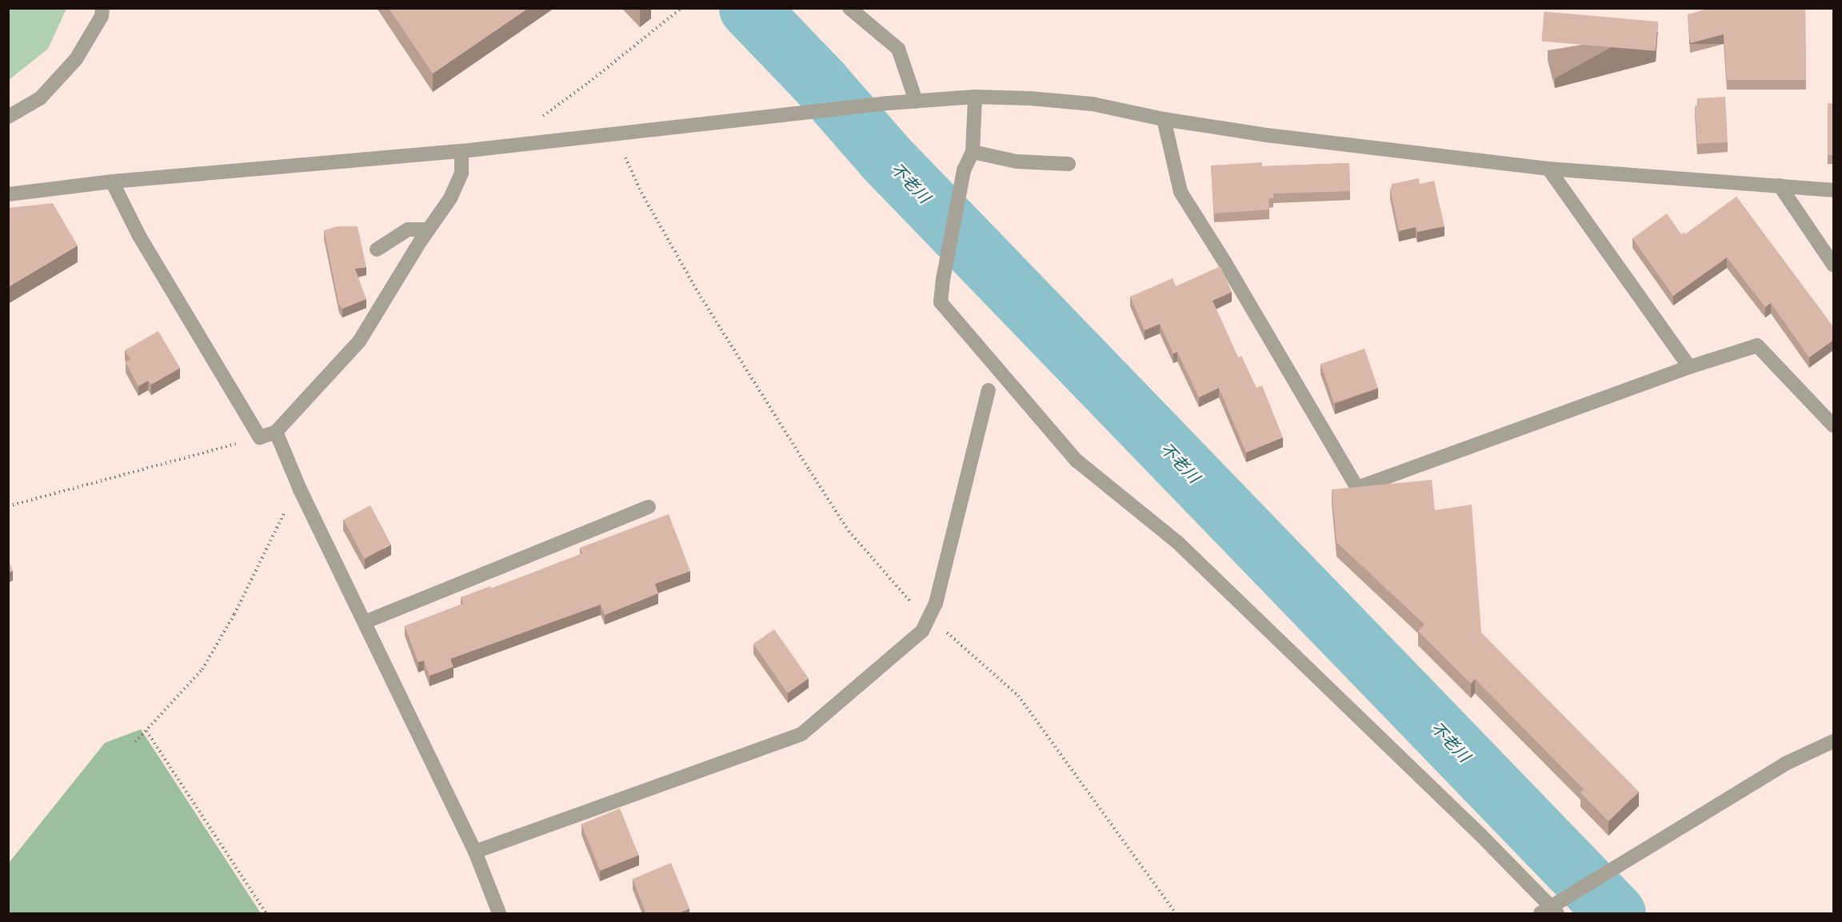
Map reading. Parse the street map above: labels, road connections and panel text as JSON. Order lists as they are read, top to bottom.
{
  "water": ["不老川"]
}
